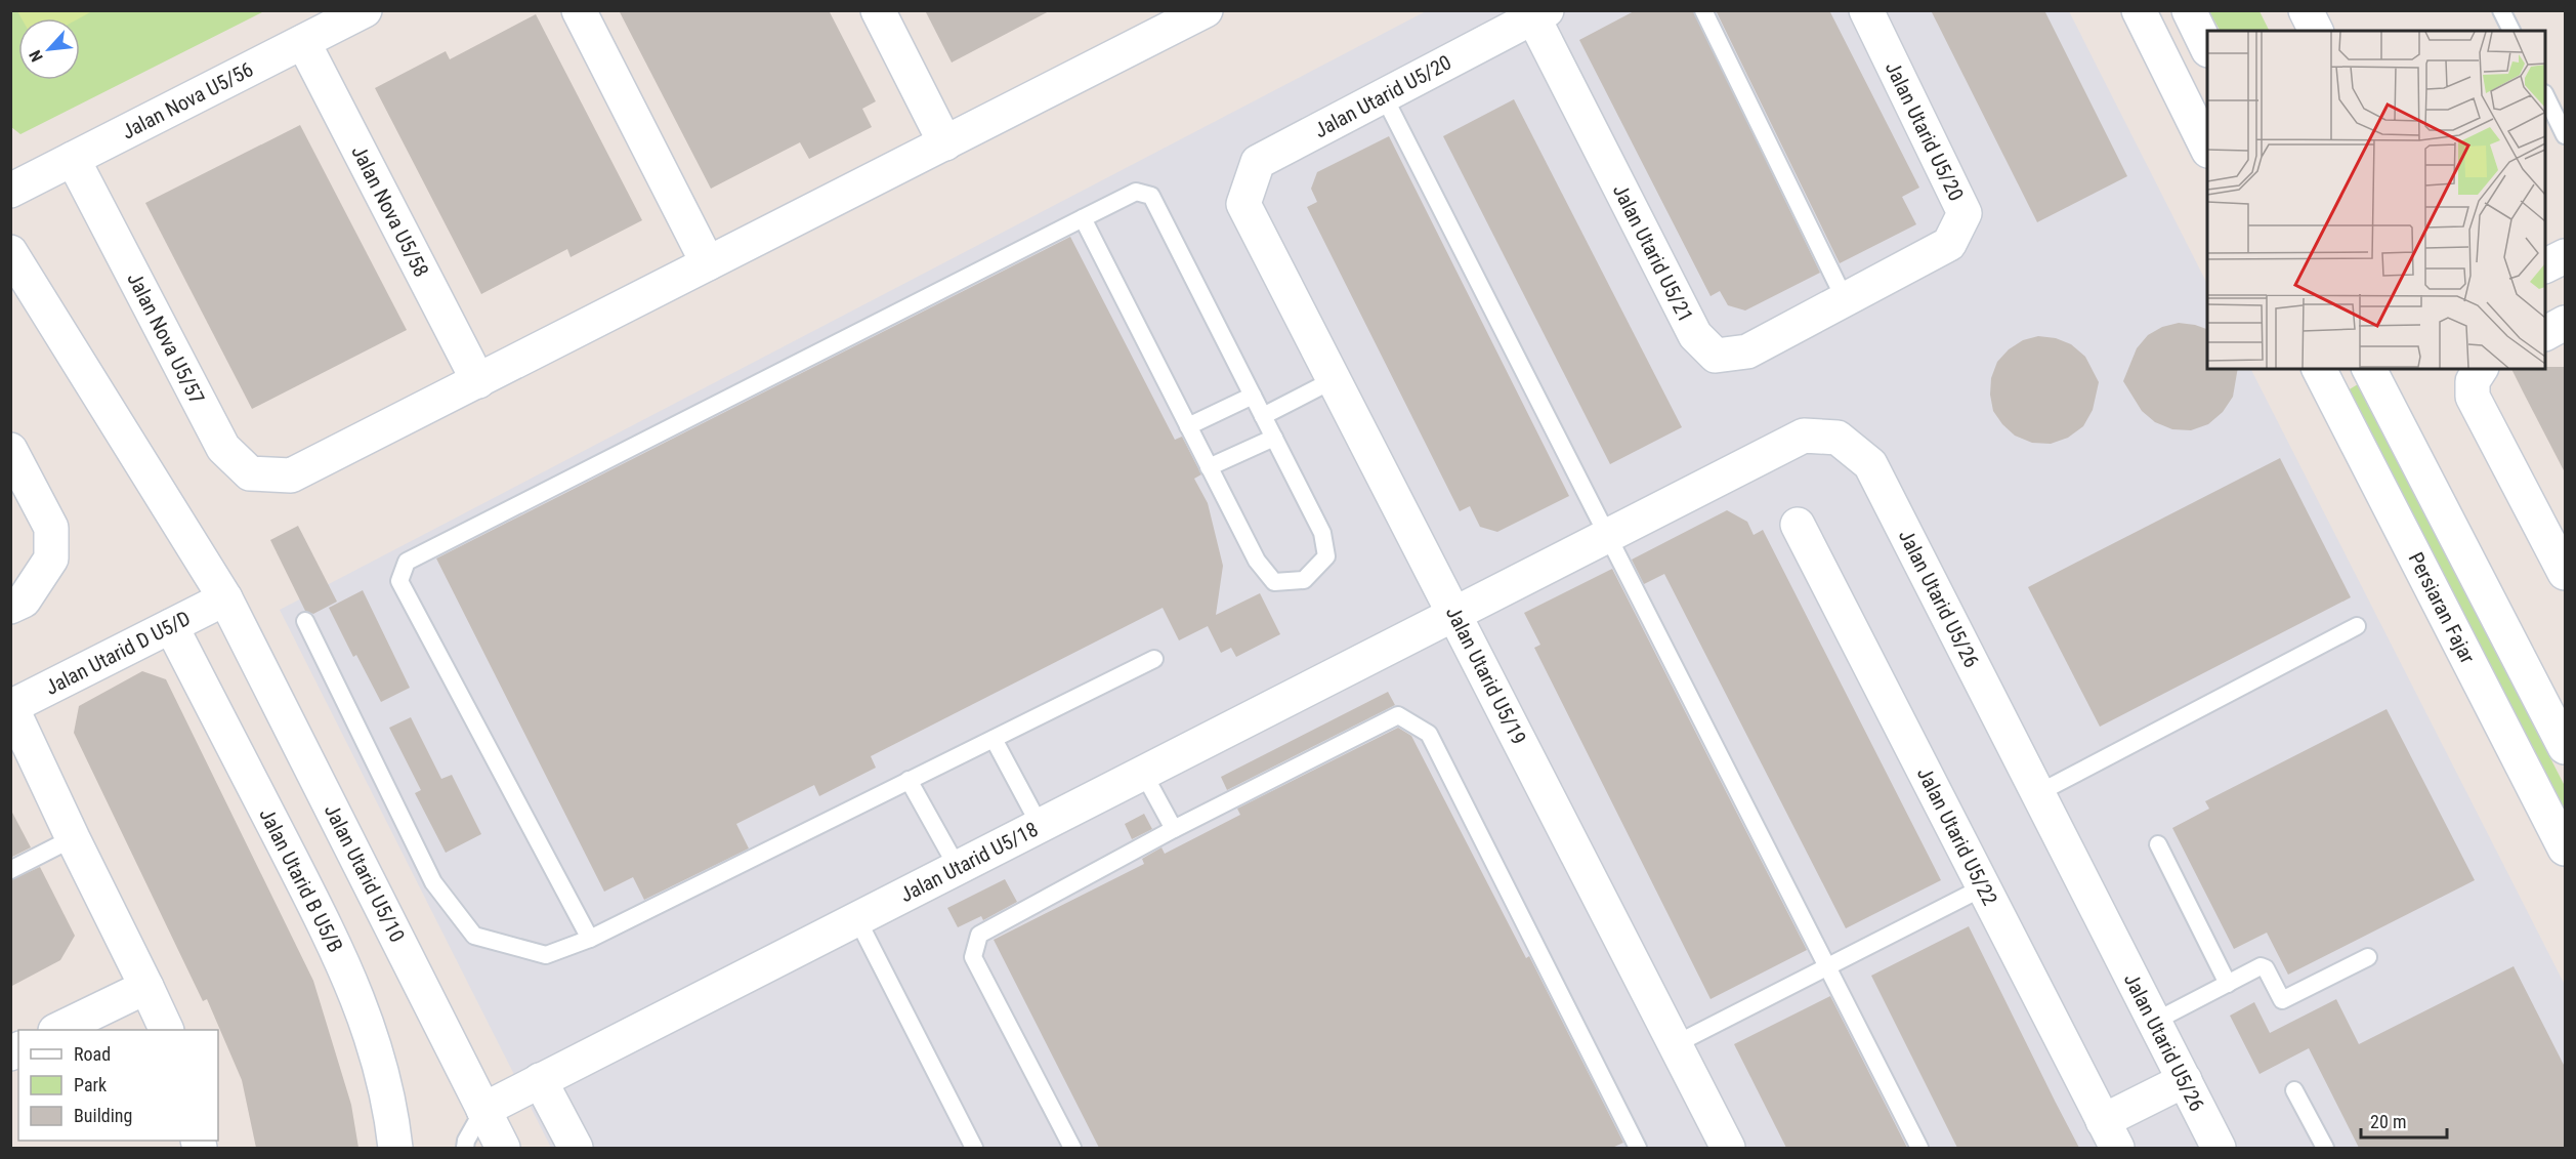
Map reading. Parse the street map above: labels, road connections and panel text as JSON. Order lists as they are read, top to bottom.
{
  "streets": {
    "street": [
      "Jalan Utarid U5/20",
      "Jalan Nova U5/56",
      "Jalan Nova U5/58",
      "Jalan Utarid U5/21",
      "Jalan Nova U5/57",
      "Jalan Utarid U5/26",
      "Persiaran Fajar",
      "Jalan Utarid D U5/D",
      "Jalan Utarid U5/19",
      "Jalan Utarid U5/22",
      "Jalan Utarid U5/18",
      "Jalan Utarid U5/10",
      "Jalan Utarid B U5/B"
    ]
  },
  "crossings": [
    ["Jalan Utarid U5/20", "Jalan Utarid U5/21"],
    ["Jalan Utarid U5/20", "Jalan Utarid U5/19"],
    ["Jalan Nova U5/56", "Jalan Nova U5/58"],
    ["Jalan Nova U5/56", "Jalan Nova U5/57"],
    ["Jalan Nova U5/58", "Jalan Nova U5/57"],
    ["Jalan Utarid U5/26", "Jalan Utarid U5/19"],
    ["Jalan Utarid U5/26", "Jalan Utarid U5/18"],
    ["Jalan Utarid D U5/D", "Jalan Utarid U5/10"],
    ["Jalan Utarid D U5/D", "Jalan Utarid B U5/B"],
    ["Jalan Utarid U5/19", "Jalan Utarid U5/18"],
    ["Jalan Utarid U5/18", "Jalan Utarid U5/10"]
  ],
  "legend": ["Road", "Park", "Building"],
  "scale_bar": "20 m",
  "north": "bottom left"
}
